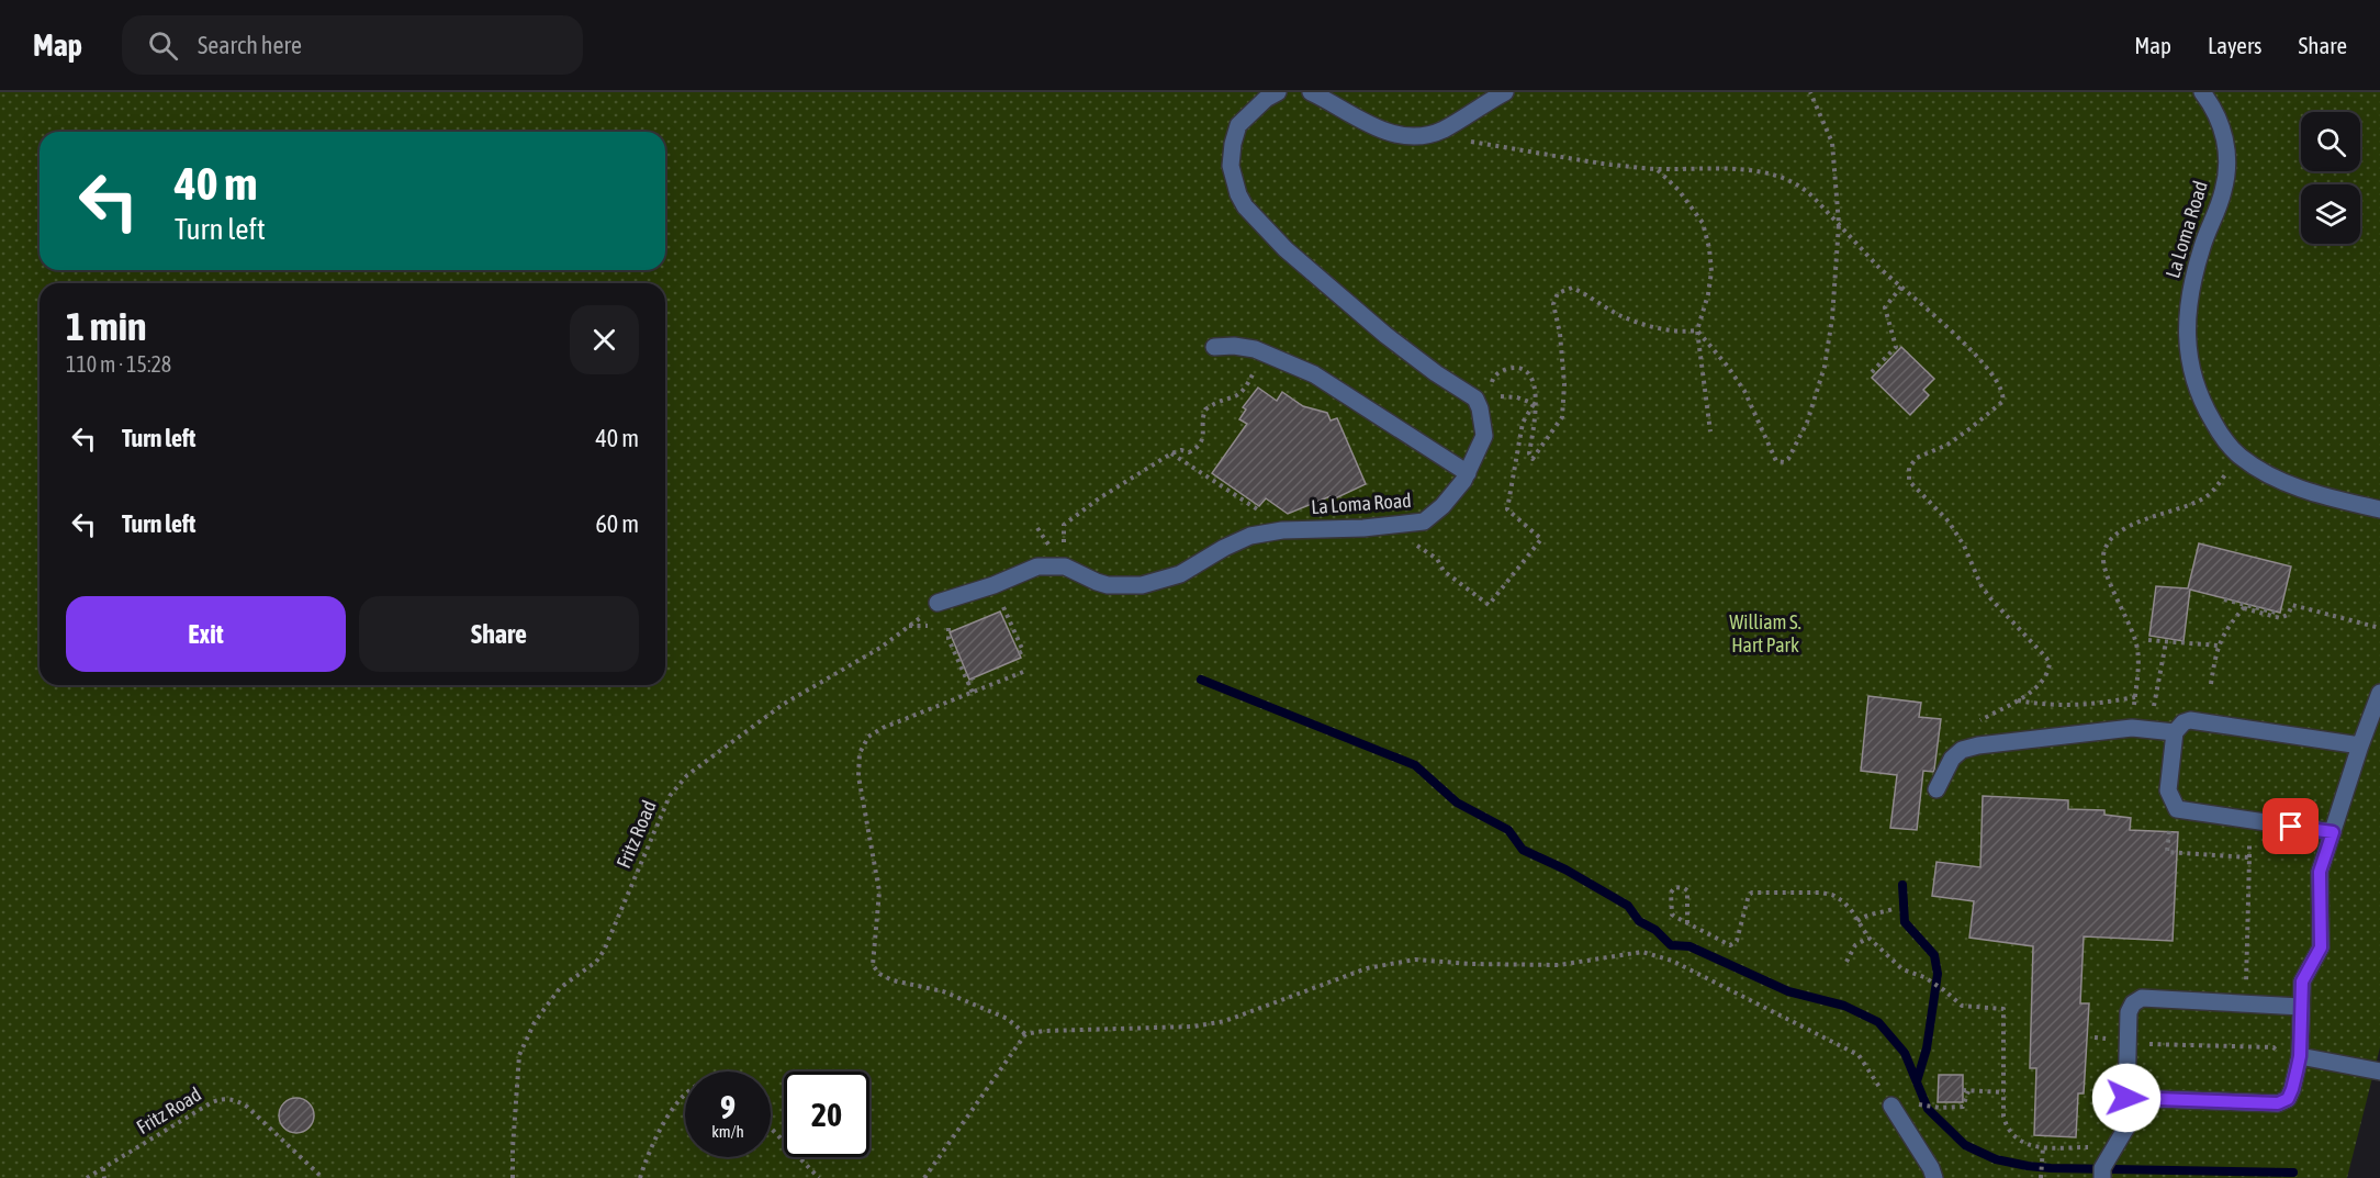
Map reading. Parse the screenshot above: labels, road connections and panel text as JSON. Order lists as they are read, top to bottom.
{
  "streets": {
    "lane": ["La Loma Road"],
    "path": ["Fritz Road"]
  },
  "crossings": [
    ["La Loma Road", "Fritz Road"]
  ],
  "parks": ["William S. Hart Park"],
  "page": {
    "header": "Map",
    "search": "Search here",
    "nav": ["Map", "Layers", "Share"],
    "turn": ["40 m", "Turn left"],
    "heading": ["1 min", "110 m · 15:28"],
    "list": [
      {
        "name": "Turn left",
        "value": "40 m"
      },
      {
        "name": "Turn left",
        "value": "60 m"
      }
    ],
    "buttons": ["Exit", "Share"],
    "speed": "9 km/h",
    "limit": "20"
  }
}
